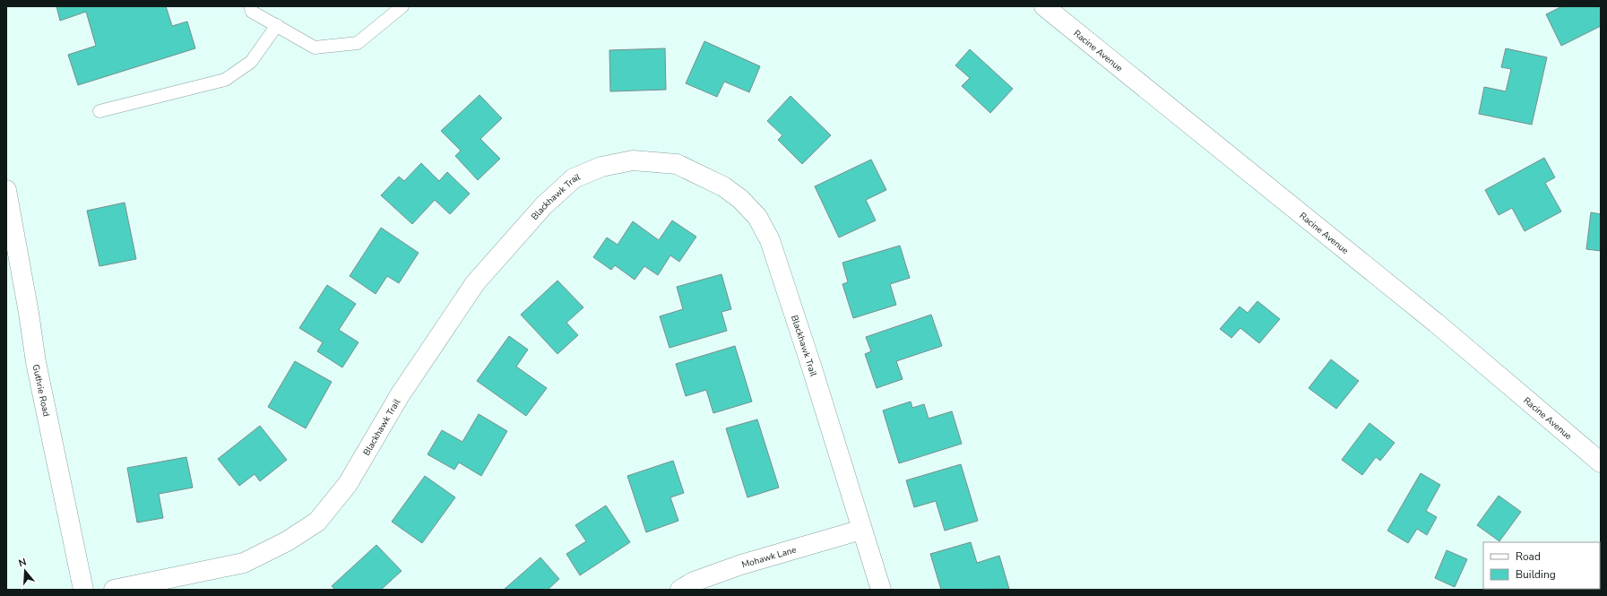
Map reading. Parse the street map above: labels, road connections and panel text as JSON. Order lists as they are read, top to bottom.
{
  "streets": {
    "street": [
      "Racine Avenue",
      "Blackhawk Trail",
      "Guthrie Road",
      "Mohawk Lane"
    ]
  },
  "crossings": [
    ["Blackhawk Trail", "Mohawk Lane"]
  ],
  "legend": ["Road", "Building"],
  "north": "top"
}
